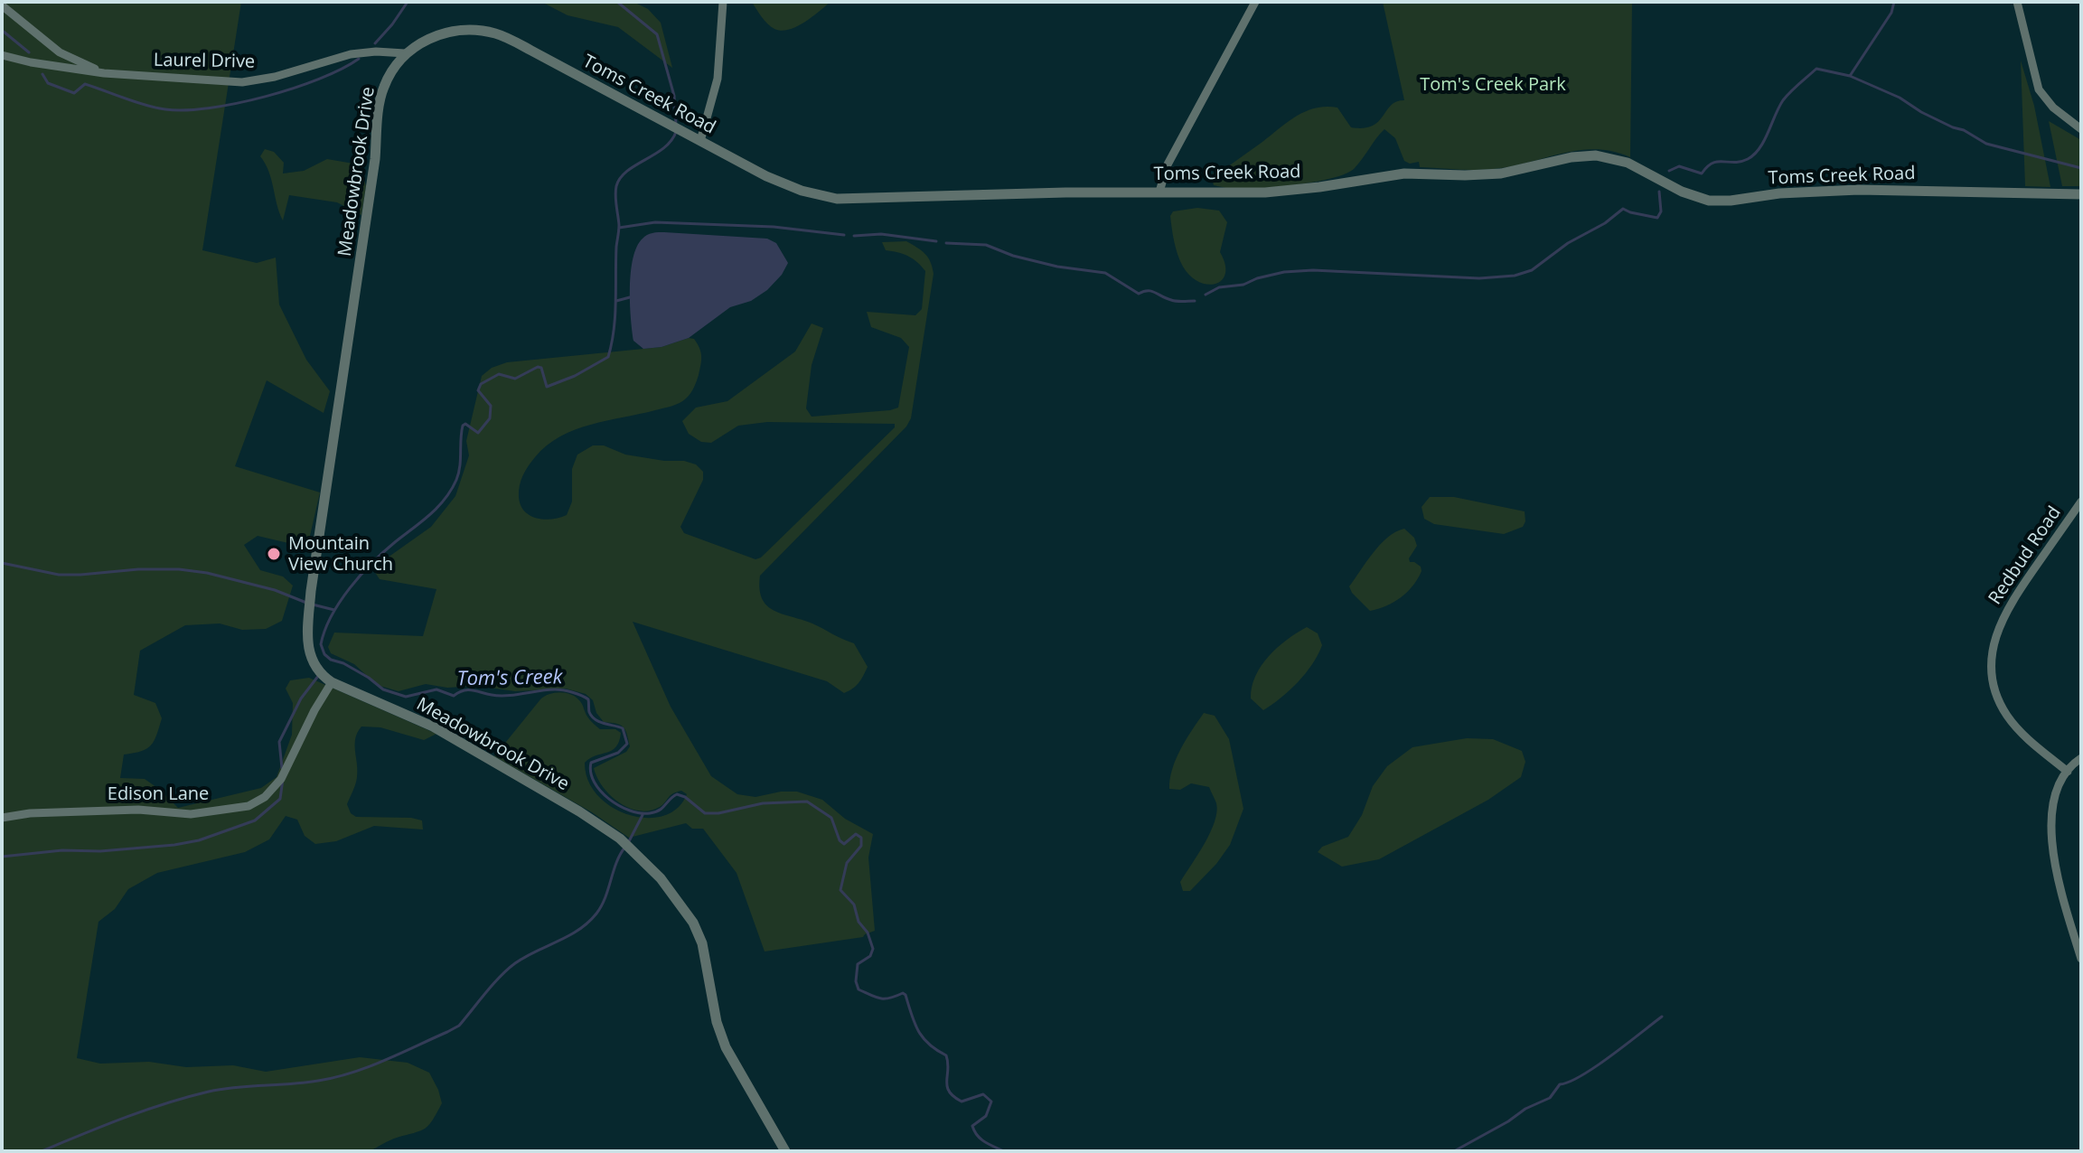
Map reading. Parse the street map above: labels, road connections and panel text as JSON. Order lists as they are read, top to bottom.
{
  "streets": {
    "street": [
      "Laurel Drive",
      "Toms Creek Road",
      "Meadowbrook Drive",
      "Redbud Road",
      "Edison Lane"
    ]
  },
  "crossings": [
    ["Laurel Drive", "Toms Creek Road"],
    ["Laurel Drive", "Meadowbrook Drive"],
    ["Toms Creek Road", "Meadowbrook Drive"],
    ["Meadowbrook Drive", "Edison Lane"]
  ],
  "water": ["Tom's Creek"],
  "parks": ["Tom's Creek Park"],
  "places": ["Mountain View Church"]
}
